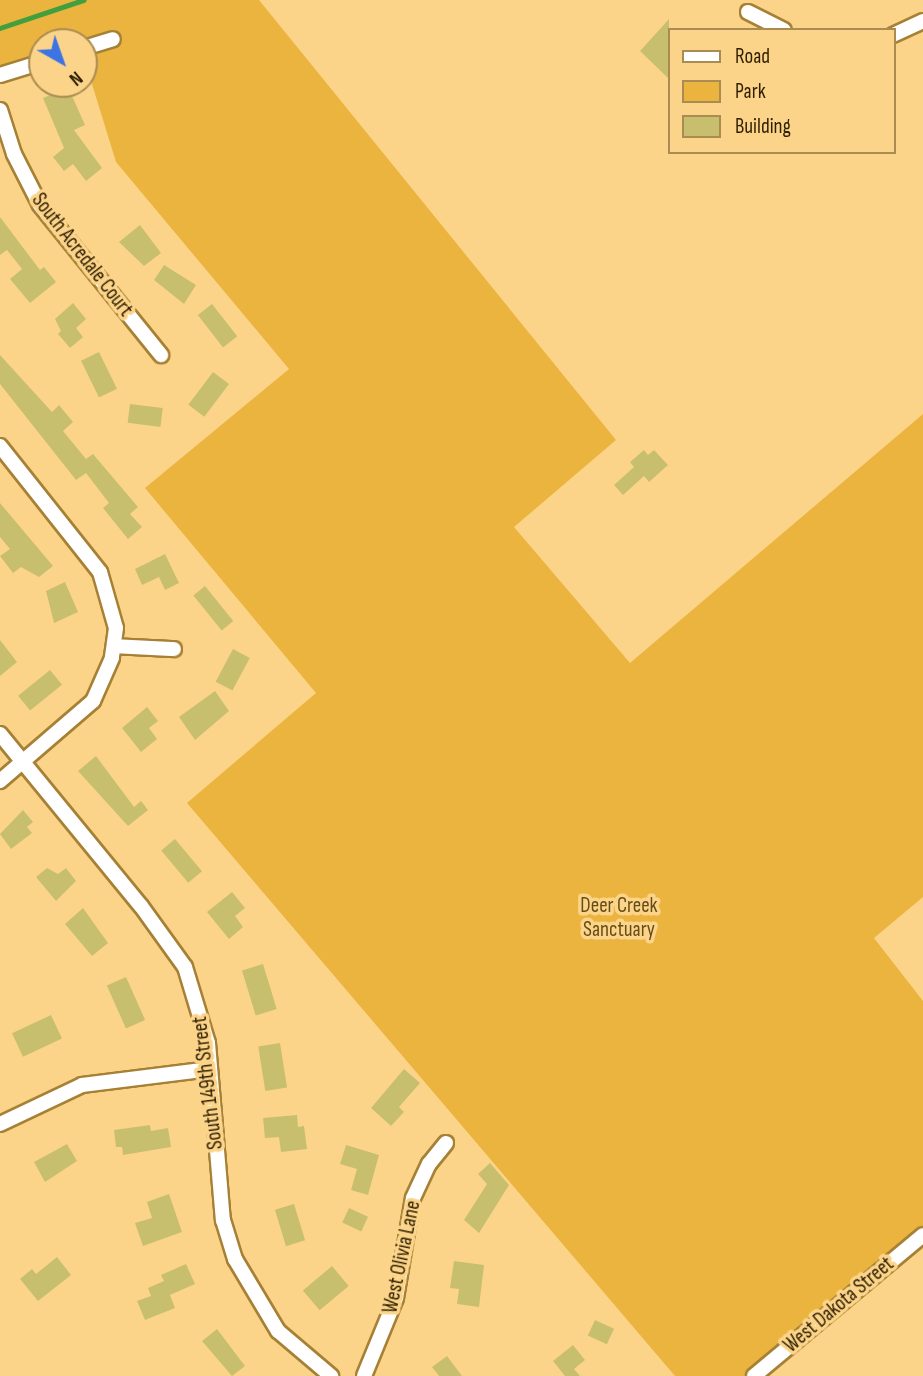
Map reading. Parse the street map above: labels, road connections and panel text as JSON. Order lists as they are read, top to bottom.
{
  "streets": {
    "street": [
      "South Acredale Court",
      "South 149th Street",
      "West Olivia Lane",
      "West Dakota Street"
    ]
  },
  "parks": ["Deer Creek Sanctuary"],
  "legend": ["Road", "Park", "Building"],
  "north": "bottom right"
}
